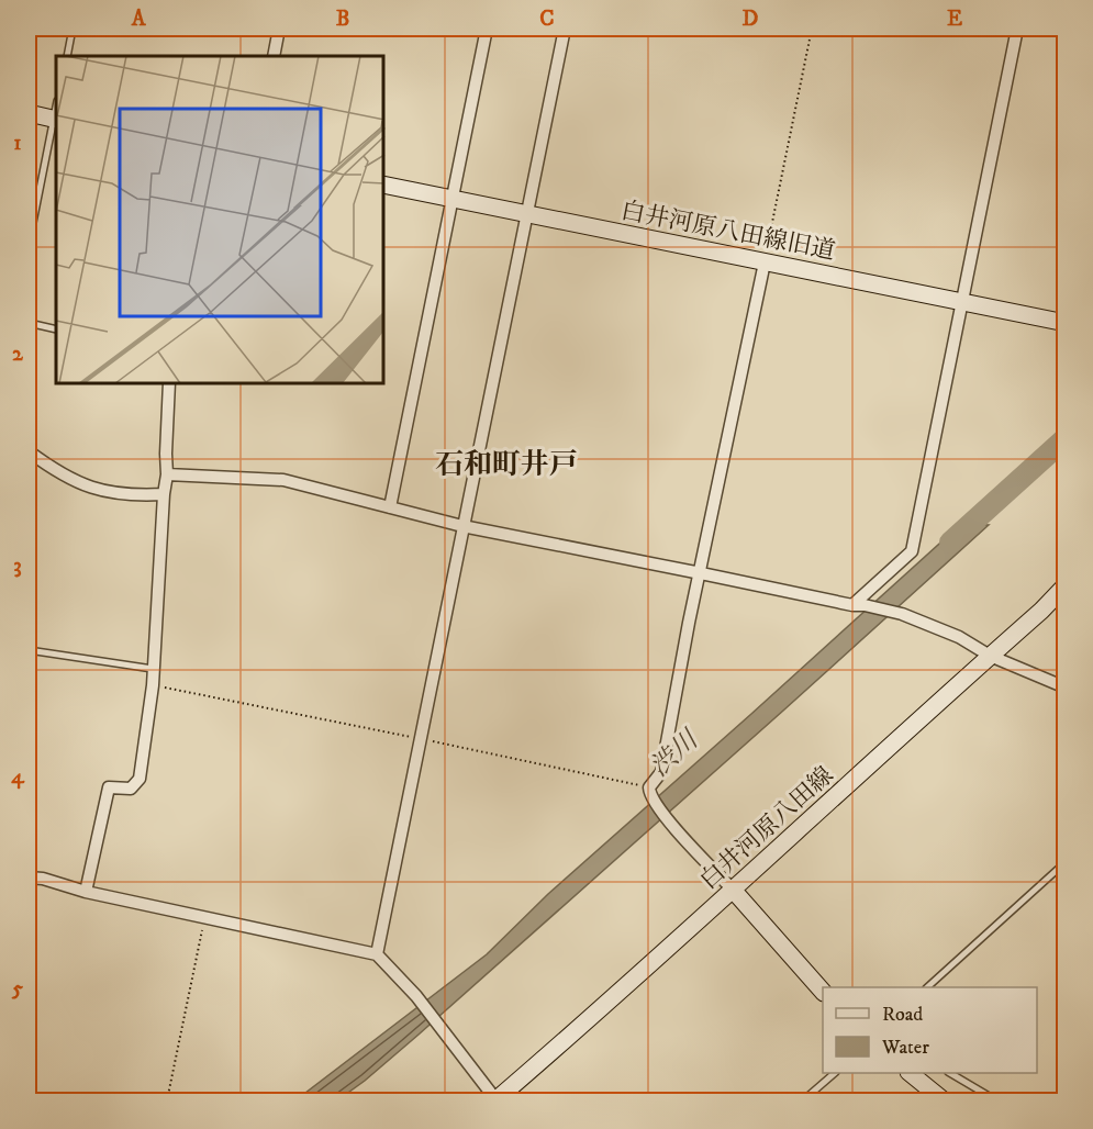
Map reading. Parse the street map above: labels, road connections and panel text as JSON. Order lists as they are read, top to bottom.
{
  "streets": {
    "street": ["白井河原八田線旧道", "白井河原八田線"]
  },
  "districts": ["石和町井戸"],
  "water": ["渋川"],
  "legend": ["Road", "Water"],
  "grid": {
    "columns": [
      "A",
      "B",
      "C",
      "D",
      "E"
    ],
    "rows": [
      "1",
      "2",
      "3",
      "4",
      "5"
    ]
  }
}
